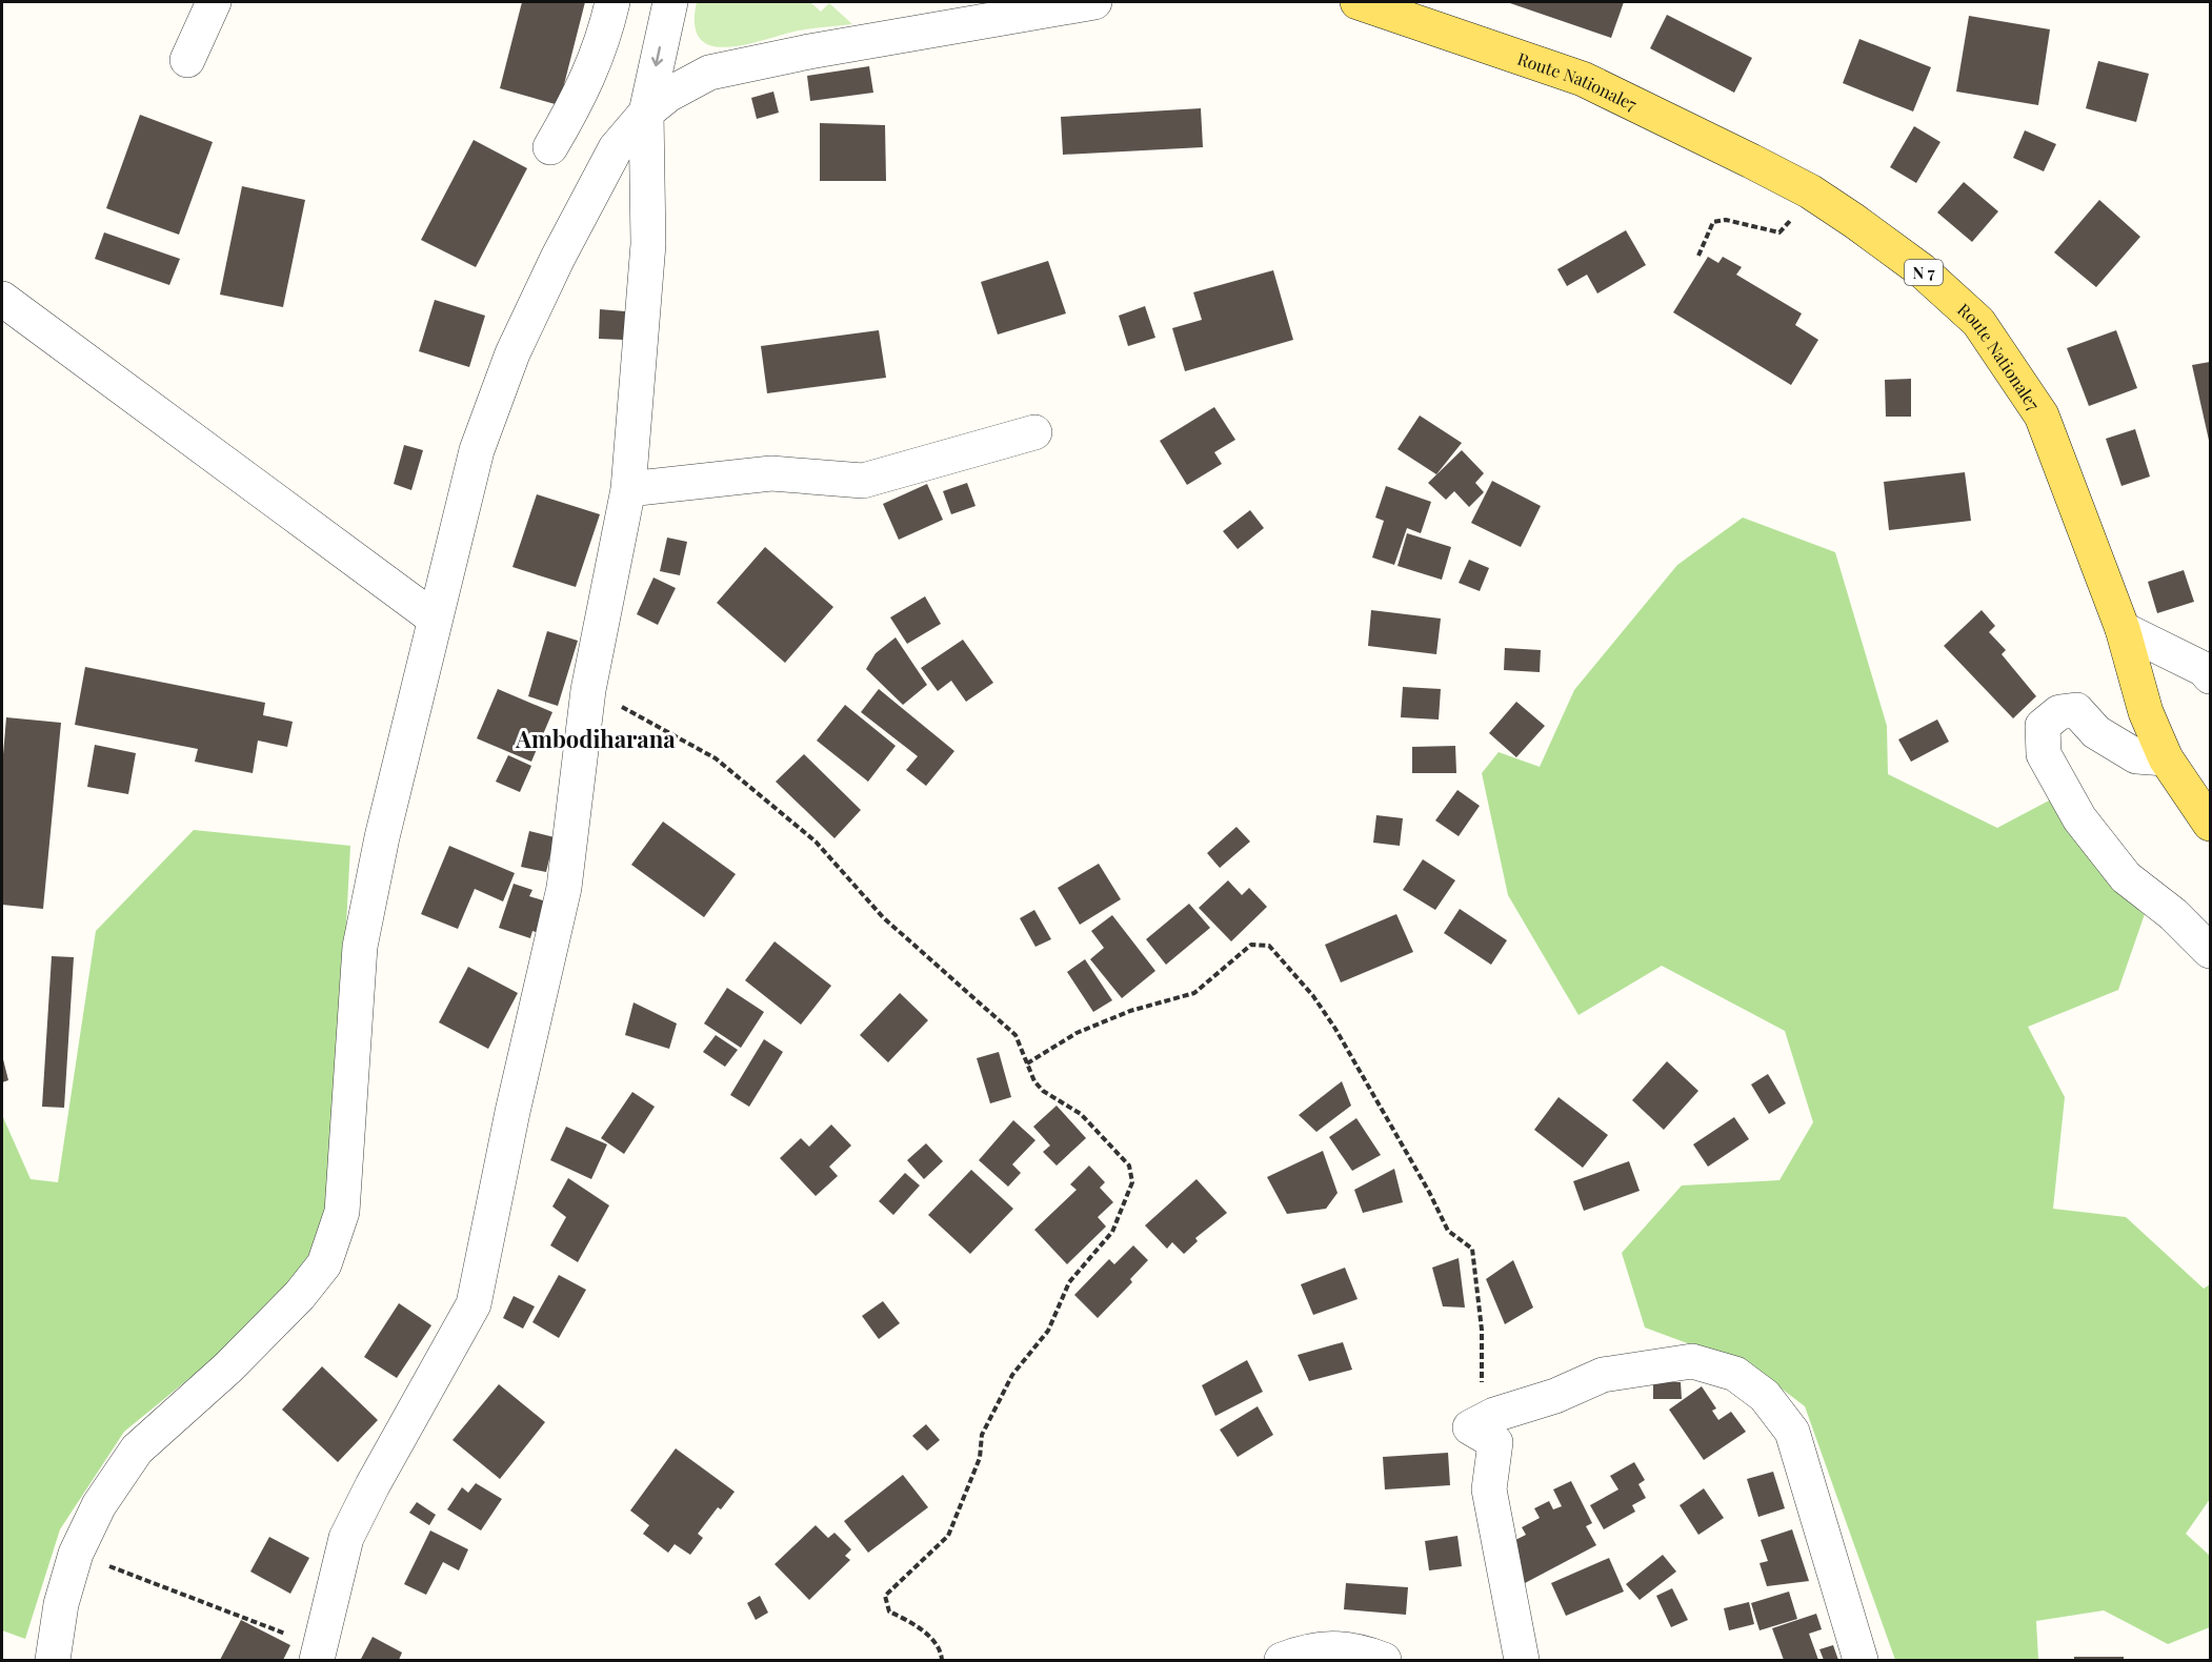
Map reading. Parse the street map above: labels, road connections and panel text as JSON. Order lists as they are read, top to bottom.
{
  "streets": {
    "main road": ["Route Nationale7", "N 7"]
  },
  "districts": ["Ambodiharana"]
}
